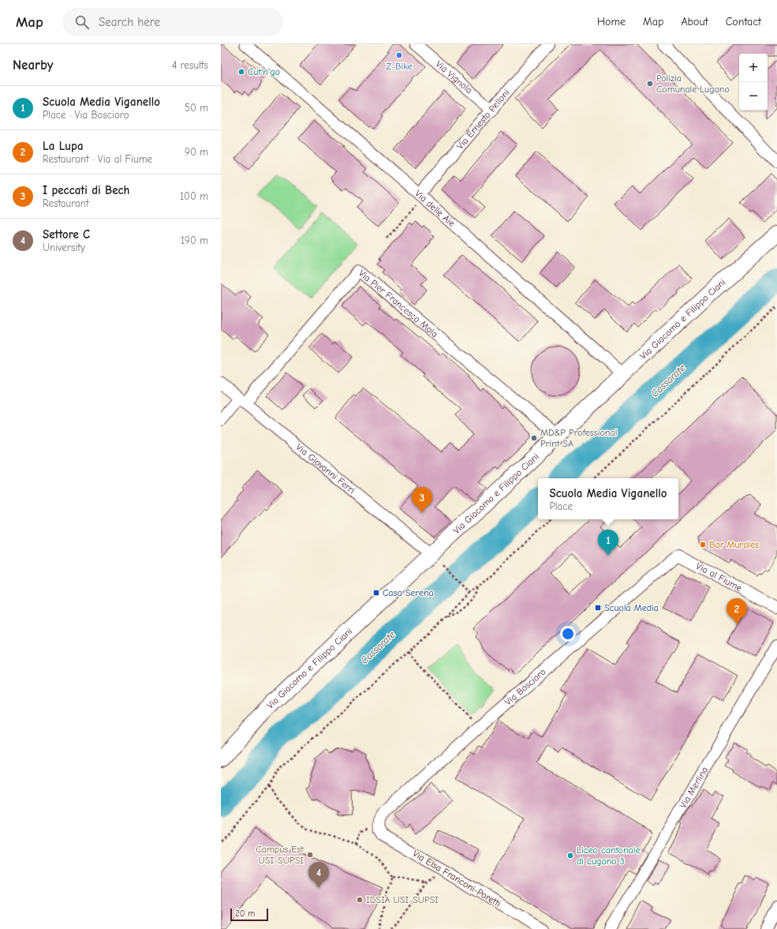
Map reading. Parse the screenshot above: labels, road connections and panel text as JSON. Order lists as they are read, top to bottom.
{
  "streets": {
    "main road": ["Via Giacomo e Filippo Ciani"],
    "street": [
      "Via Vignola",
      "Via Ernesto Pelloni",
      "Via delle Aie",
      "Via Pier Francesco Mola",
      "Via Giovanni Ferri",
      "Via al Fiume",
      "Via Boscioro",
      "Via Merlina",
      "Via Elsa Franconi-Poretti"
    ]
  },
  "crossings": [
    ["Via Vignola", "Via Ernesto Pelloni"],
    ["Via Ernesto Pelloni", "Via delle Aie"],
    ["Via delle Aie", "Via Giacomo e Filippo Ciani"],
    ["Via Pier Francesco Mola", "Via Giacomo e Filippo Ciani"],
    ["Via Pier Francesco Mola", "Via Giovanni Ferri"],
    ["Via Giacomo e Filippo Ciani", "Via Giovanni Ferri"],
    ["Via al Fiume", "Via Boscioro"],
    ["Via Boscioro", "Via Elsa Franconi-Poretti"]
  ],
  "water": ["Cassarate"],
  "places": {
    "other": [
      "Z-Bike",
      "Cut'n'go",
      "Polizia Comunale Lugano",
      "MD&P Professional Print SA",
      "Bar Murales",
      "Campus Est USI-SUPSI",
      "Liceo cantonale di Lugano 3",
      "IDSIA USI-SUPSI"
    ],
    "transit": ["Casa Serena", "Scuola Media"]
  },
  "scale_bar": "20 m",
  "page": {
    "header": "Map",
    "search": "Search here",
    "nav": [
      "Home",
      "Map",
      "About",
      "Contact"
    ],
    "heading": ["Nearby", "4 results"],
    "map_buttons": ["+", "−"],
    "list": [
      {
        "mark": "1",
        "name": "Scuola Media Viganello",
        "note": "Place · Via Boscioro",
        "value": "50 m"
      },
      {
        "mark": "2",
        "name": "La Lupa",
        "note": "Restaurant · Via al Fiume",
        "value": "90 m"
      },
      {
        "mark": "3",
        "name": "I peccati di Bech",
        "note": "Restaurant",
        "value": "100 m"
      },
      {
        "mark": "4",
        "name": "Settore C",
        "note": "University",
        "value": "190 m"
      }
    ],
    "popup": ["Scuola Media Viganello", "Place"],
    "pins": [
      "3",
      "1",
      "2",
      "4"
    ],
    "scale": "20 m"
  }
}
